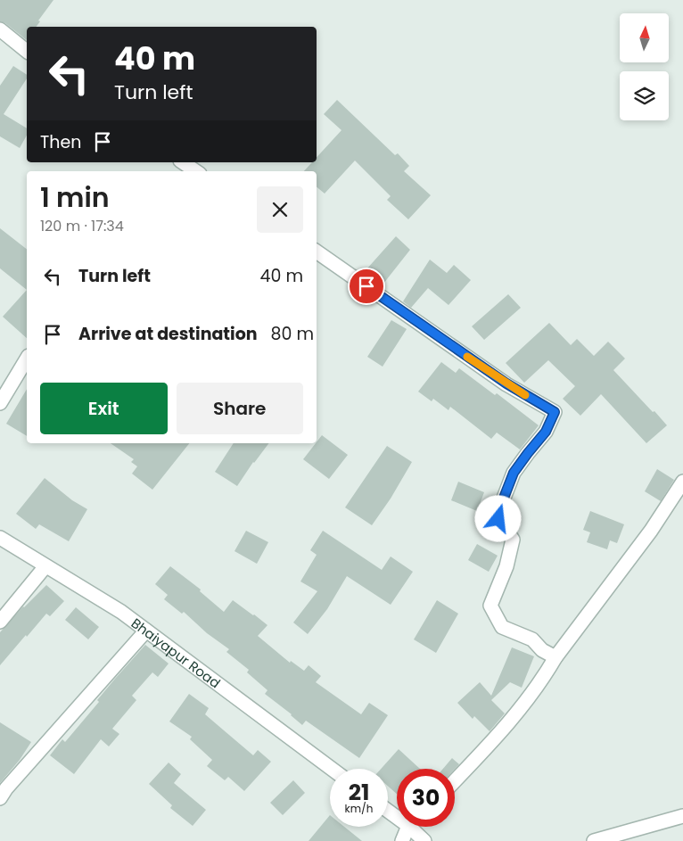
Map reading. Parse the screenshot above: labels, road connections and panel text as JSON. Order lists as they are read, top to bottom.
{
  "streets": {
    "street": ["Bhaiyapur Road"]
  },
  "north": "top",
  "page": {
    "turn": ["40 m", "Turn left"],
    "then": "Then",
    "heading": ["1 min", "120 m · 17:34"],
    "list": [
      {
        "name": "Turn left",
        "value": "40 m"
      },
      {
        "name": "Arrive at destination",
        "value": "80 m"
      }
    ],
    "buttons": ["Exit", "Share"],
    "speed": "21 km/h",
    "limit": "30"
  }
}
